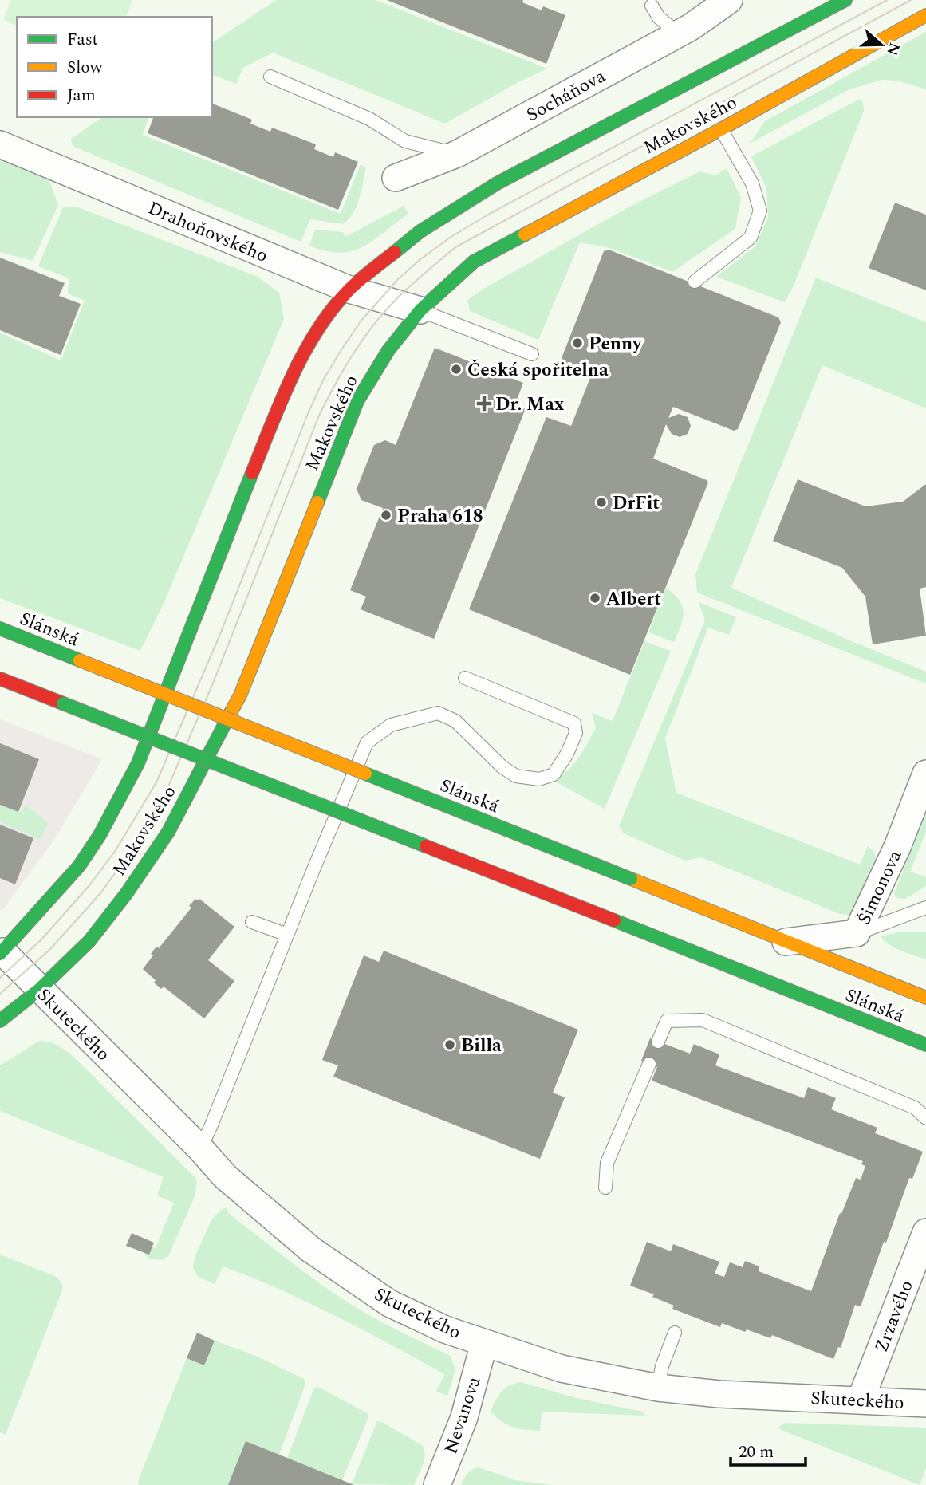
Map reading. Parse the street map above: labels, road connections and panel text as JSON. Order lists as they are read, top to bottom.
{
  "streets": {
    "street": [
      "Socháňova",
      "Makovského",
      "Drahoňovského",
      "Slánská",
      "Šimonova",
      "Skuteckého",
      "Zrzavého",
      "Nevanova"
    ]
  },
  "crossings": [
    ["Makovského", "Drahoňovského"],
    ["Makovského", "Skuteckého"],
    ["Slánská", "Šimonova"],
    ["Skuteckého", "Zrzavého"],
    ["Skuteckého", "Nevanova"]
  ],
  "places": {
    "other": [
      "Penny",
      "Česká spořitelna",
      "DrFit",
      "Praha 618",
      "Albert",
      "Billa"
    ],
    "health": ["Dr. Max"]
  },
  "legend": ["Fast", "Slow", "Jam"],
  "scale_bar": "20 m",
  "north": "right"
}
